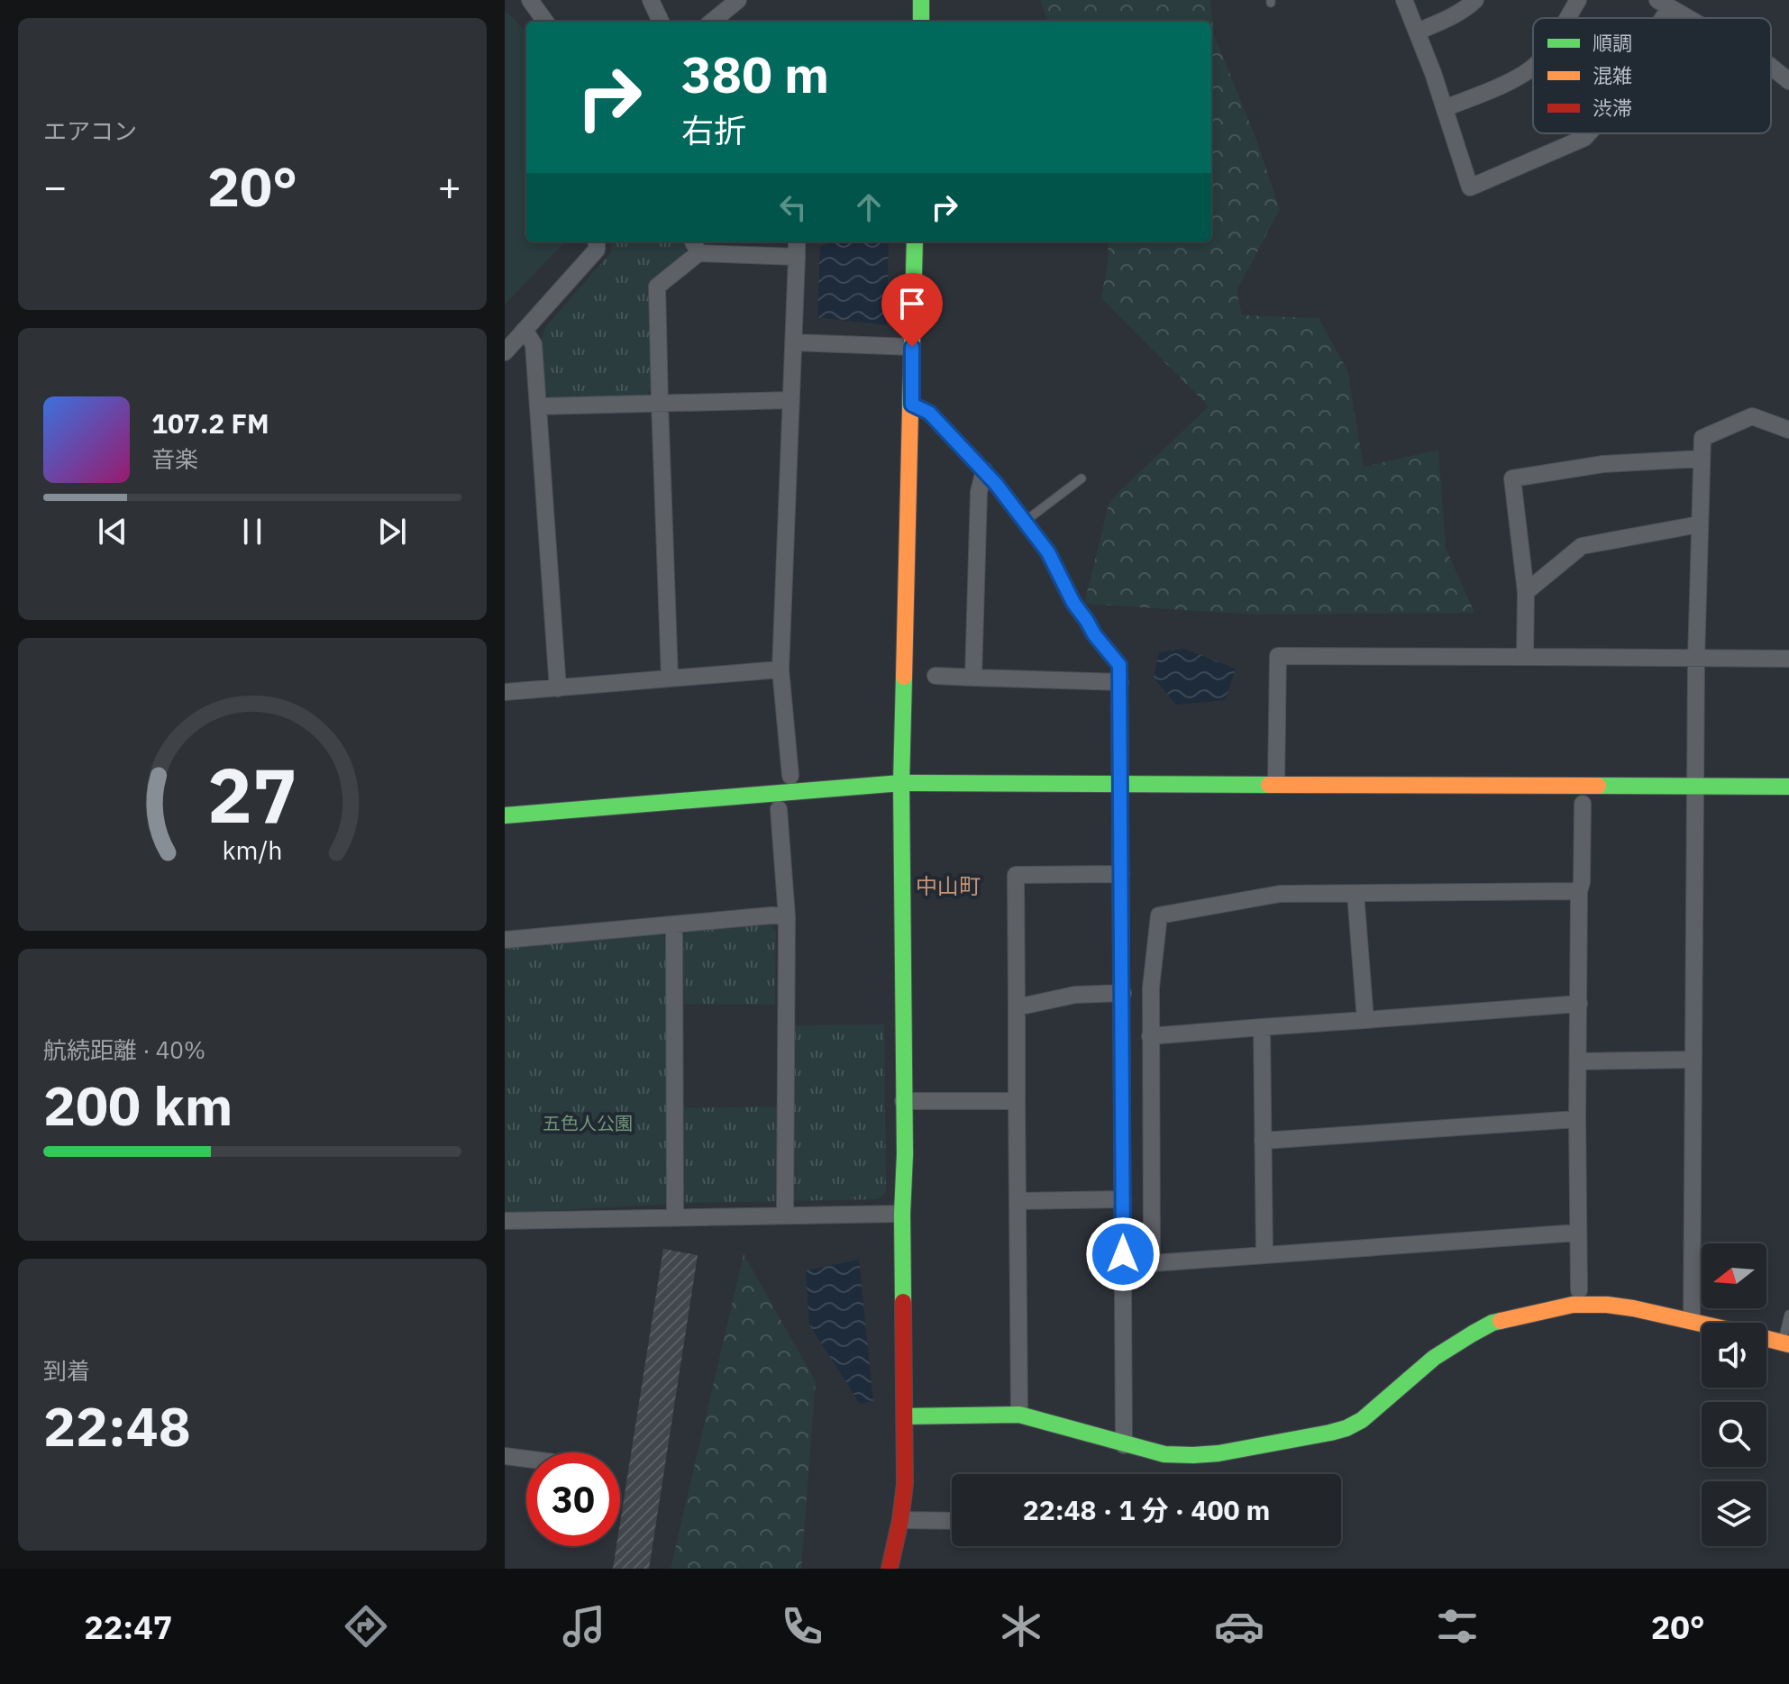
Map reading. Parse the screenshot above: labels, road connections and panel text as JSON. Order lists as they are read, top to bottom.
{
  "districts": ["中山町"],
  "parks": ["五色人公園"],
  "legend": ["順調", "混雑", "渋滞"],
  "north": "left",
  "page": {
    "tile": [
      "エアコン",
      ["航続距離 · 40%", "200 km"],
      ["到着", "22:48"]
    ],
    "turn": ["380 m", "右折"],
    "heat": ["−", "20°", "+"],
    "song": ["107.2 FM", "音楽"],
    "limit": "30",
    "trip": "22:48 · 1 分 · 400 m",
    "tabs": ["22:47", "20°"],
    "gauge": ["27", "km/h"]
  }
}
